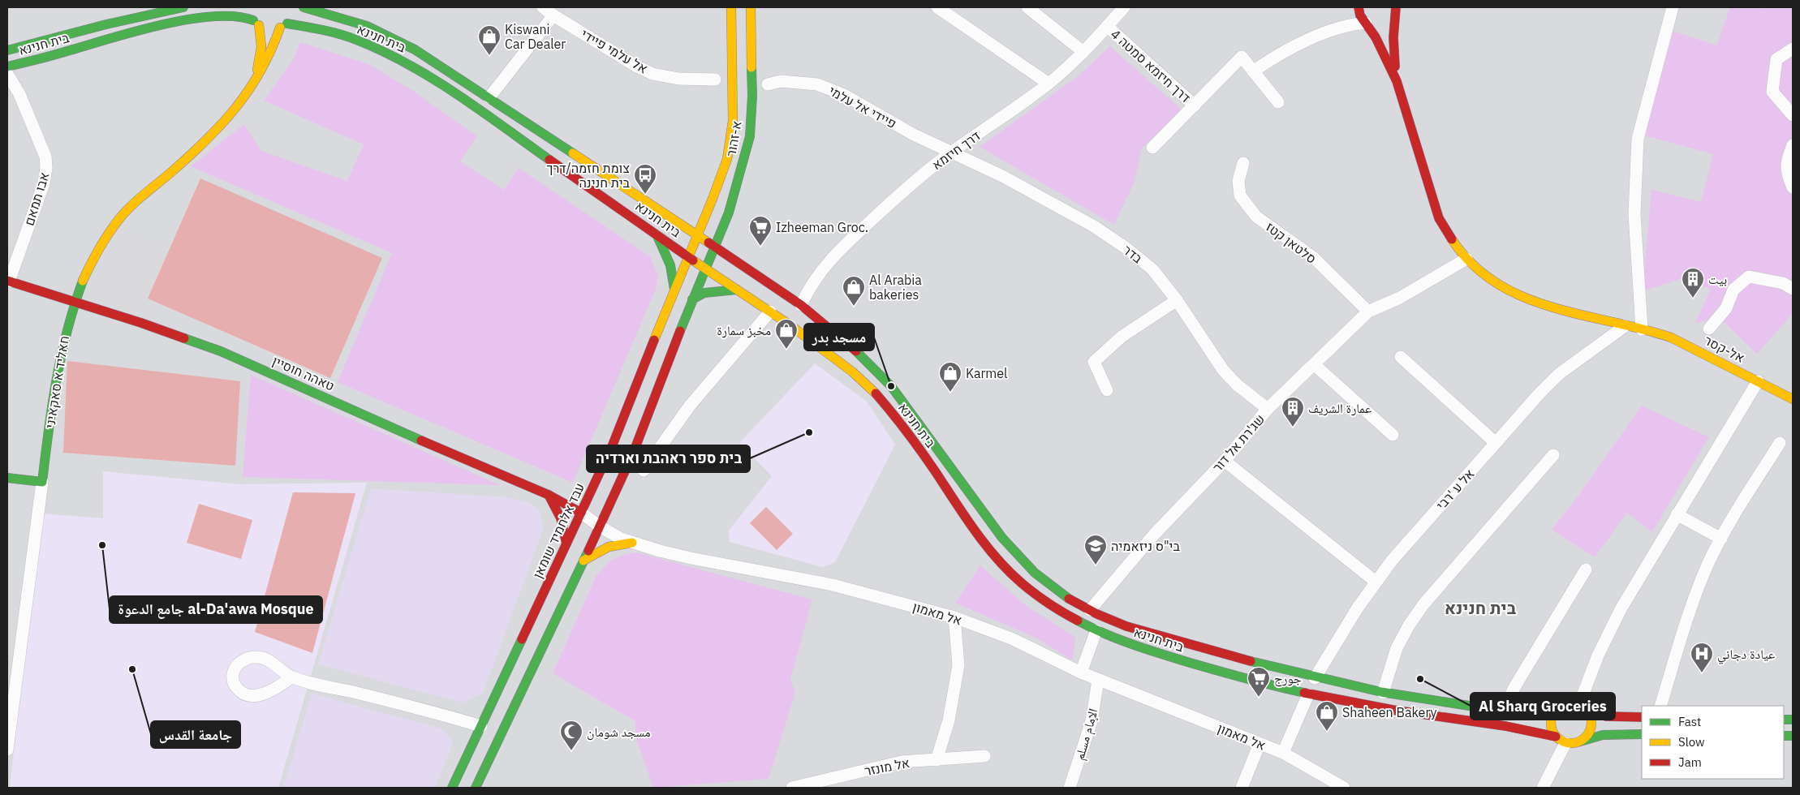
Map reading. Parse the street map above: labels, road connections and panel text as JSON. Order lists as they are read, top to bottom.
{
  "streets": {
    "street": [
      "בית חנינא",
      "אל עלמי פיידי",
      "דרך חיזמא סמטה 4",
      "פיידי אל עלמי",
      "א-זהור",
      "דרך חיזמא",
      "אבו תמאם",
      "סלטאן קטז",
      "בדר",
      "אל-קסר",
      "טאהה חוסיין",
      "חאליד א סאקאיני",
      "שג'רת אל דור",
      "אל ע 'רבי",
      "עבד אלחמיד שומאן",
      "אל מאמון",
      "الإمام مسلم",
      "אל מונזר"
    ]
  },
  "crossings": [
    ["בית חנינא", "א-זהור"],
    ["בית חנינא", "דרך חיזמא"],
    ["בית חנינא", "חאליד א סאקאיני"],
    ["בית חנינא", "שג'רת אל דור"],
    ["בית חנינא", "אל ע 'רבי"],
    ["בית חנינא", "עבד אלחמיד שומאן"],
    ["דרך חיזמא סמטה 4", "דרך חיזמא"],
    ["פיידי אל עלמי", "דרך חיזמא"],
    ["פיידי אל עלמי", "בדר"],
    ["א-זהור", "עבד אלחמיד שומאן"],
    ["דרך חיזמא", "בדר"],
    ["אבו תמאם", "טאהה חוסיין"],
    ["סלטאן קטז", "שג'רת אל דור"],
    ["בדר", "שג'רת אל דור"],
    ["אל-קסר", "שג'רת אל דור"],
    ["אל-קסר", "אל ע 'רבי"],
    ["טאהה חוסיין", "חאליד א סאקאיני"],
    ["טאהה חוסיין", "עבד אלחמיד שומאן"],
    ["טאהה חוסיין", "אל מאמון"],
    ["עבד אלחמיד שומאן", "אל מאמון"],
    ["אל מאמון", "الإمام مسلم"]
  ],
  "districts": ["בית חנינא"],
  "places": {
    "shop": [
      "Kiswani Car Dealer",
      "Al Arabia bakeries",
      "مخبز سمارة",
      "Karmel",
      "Shaheen Bakery"
    ],
    "bus stop": ["צומת חזמה/דרך בית חנינה"],
    "supermarket": ["Izheeman Groc.", "جورج"],
    "building": ["بيت", "عمارة الشريف"],
    "other": [
      "مسجد بدر",
      "בית ספר ראהבת וארדיה",
      "جامع الدعوة al-Da'awa Mosque",
      "جامعة القدس",
      "Al Sharq Groceries"
    ],
    "school or university": ["בי\"ס ניזאמיה"],
    "hospital": ["عيادة دجاني"],
    "mosque": ["مسجد شومان"]
  },
  "legend": ["Fast", "Slow", "Jam"]
}
